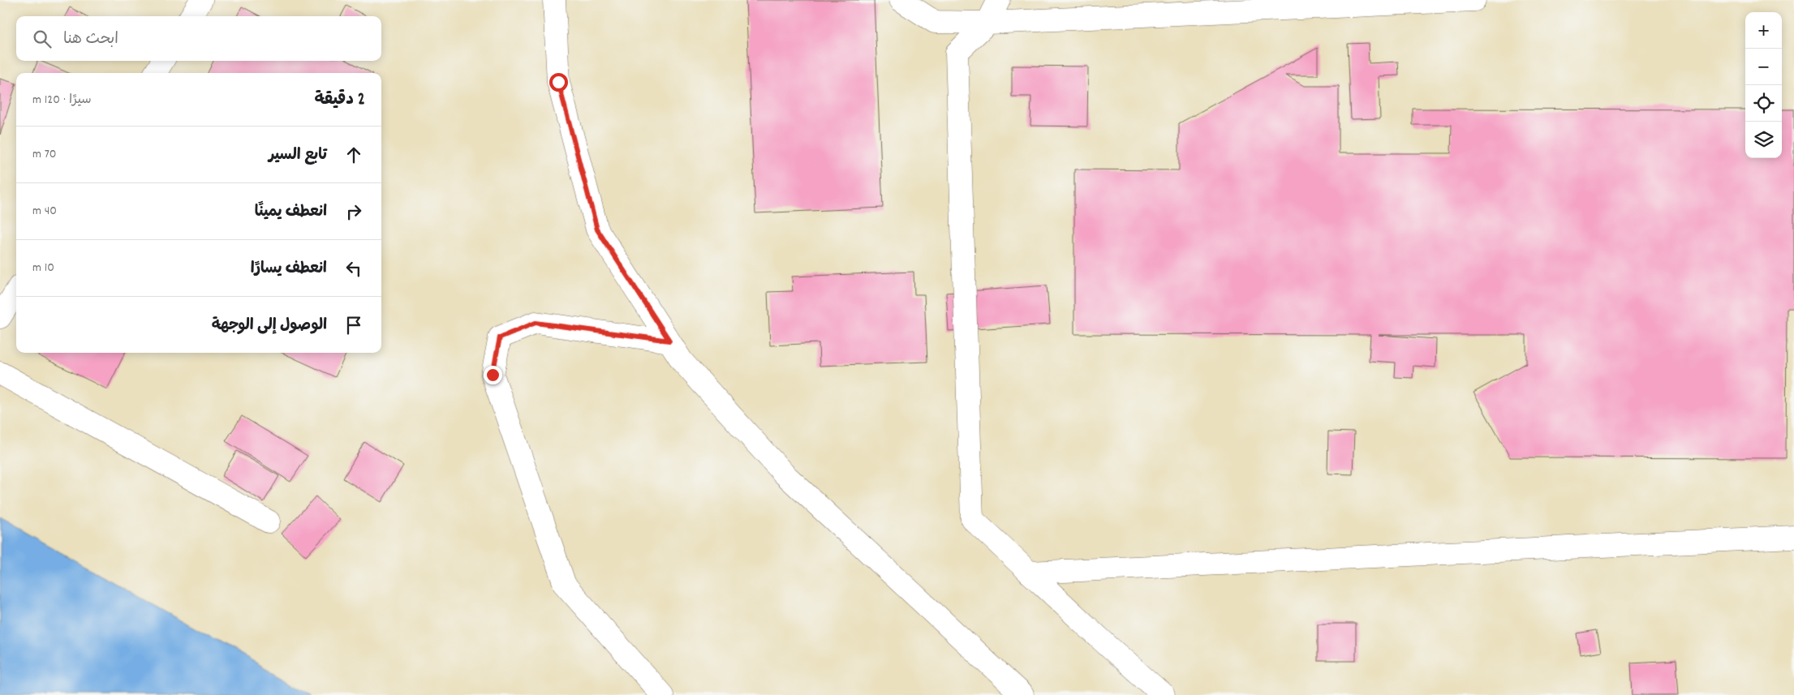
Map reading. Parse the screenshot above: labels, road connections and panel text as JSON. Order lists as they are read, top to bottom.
{
  "page": {
    "map_buttons": ["+", "−"],
    "search": "ابحث هنا",
    "heading": ["2 دقيقة", "سيرًا · 120 m"],
    "list": [
      ["تابع السير", "70 m"],
      ["انعطف يمينًا", "40 m"],
      ["انعطف يسارًا", "10 m"],
      "الوصول إلى الوجهة"
    ]
  }
}
